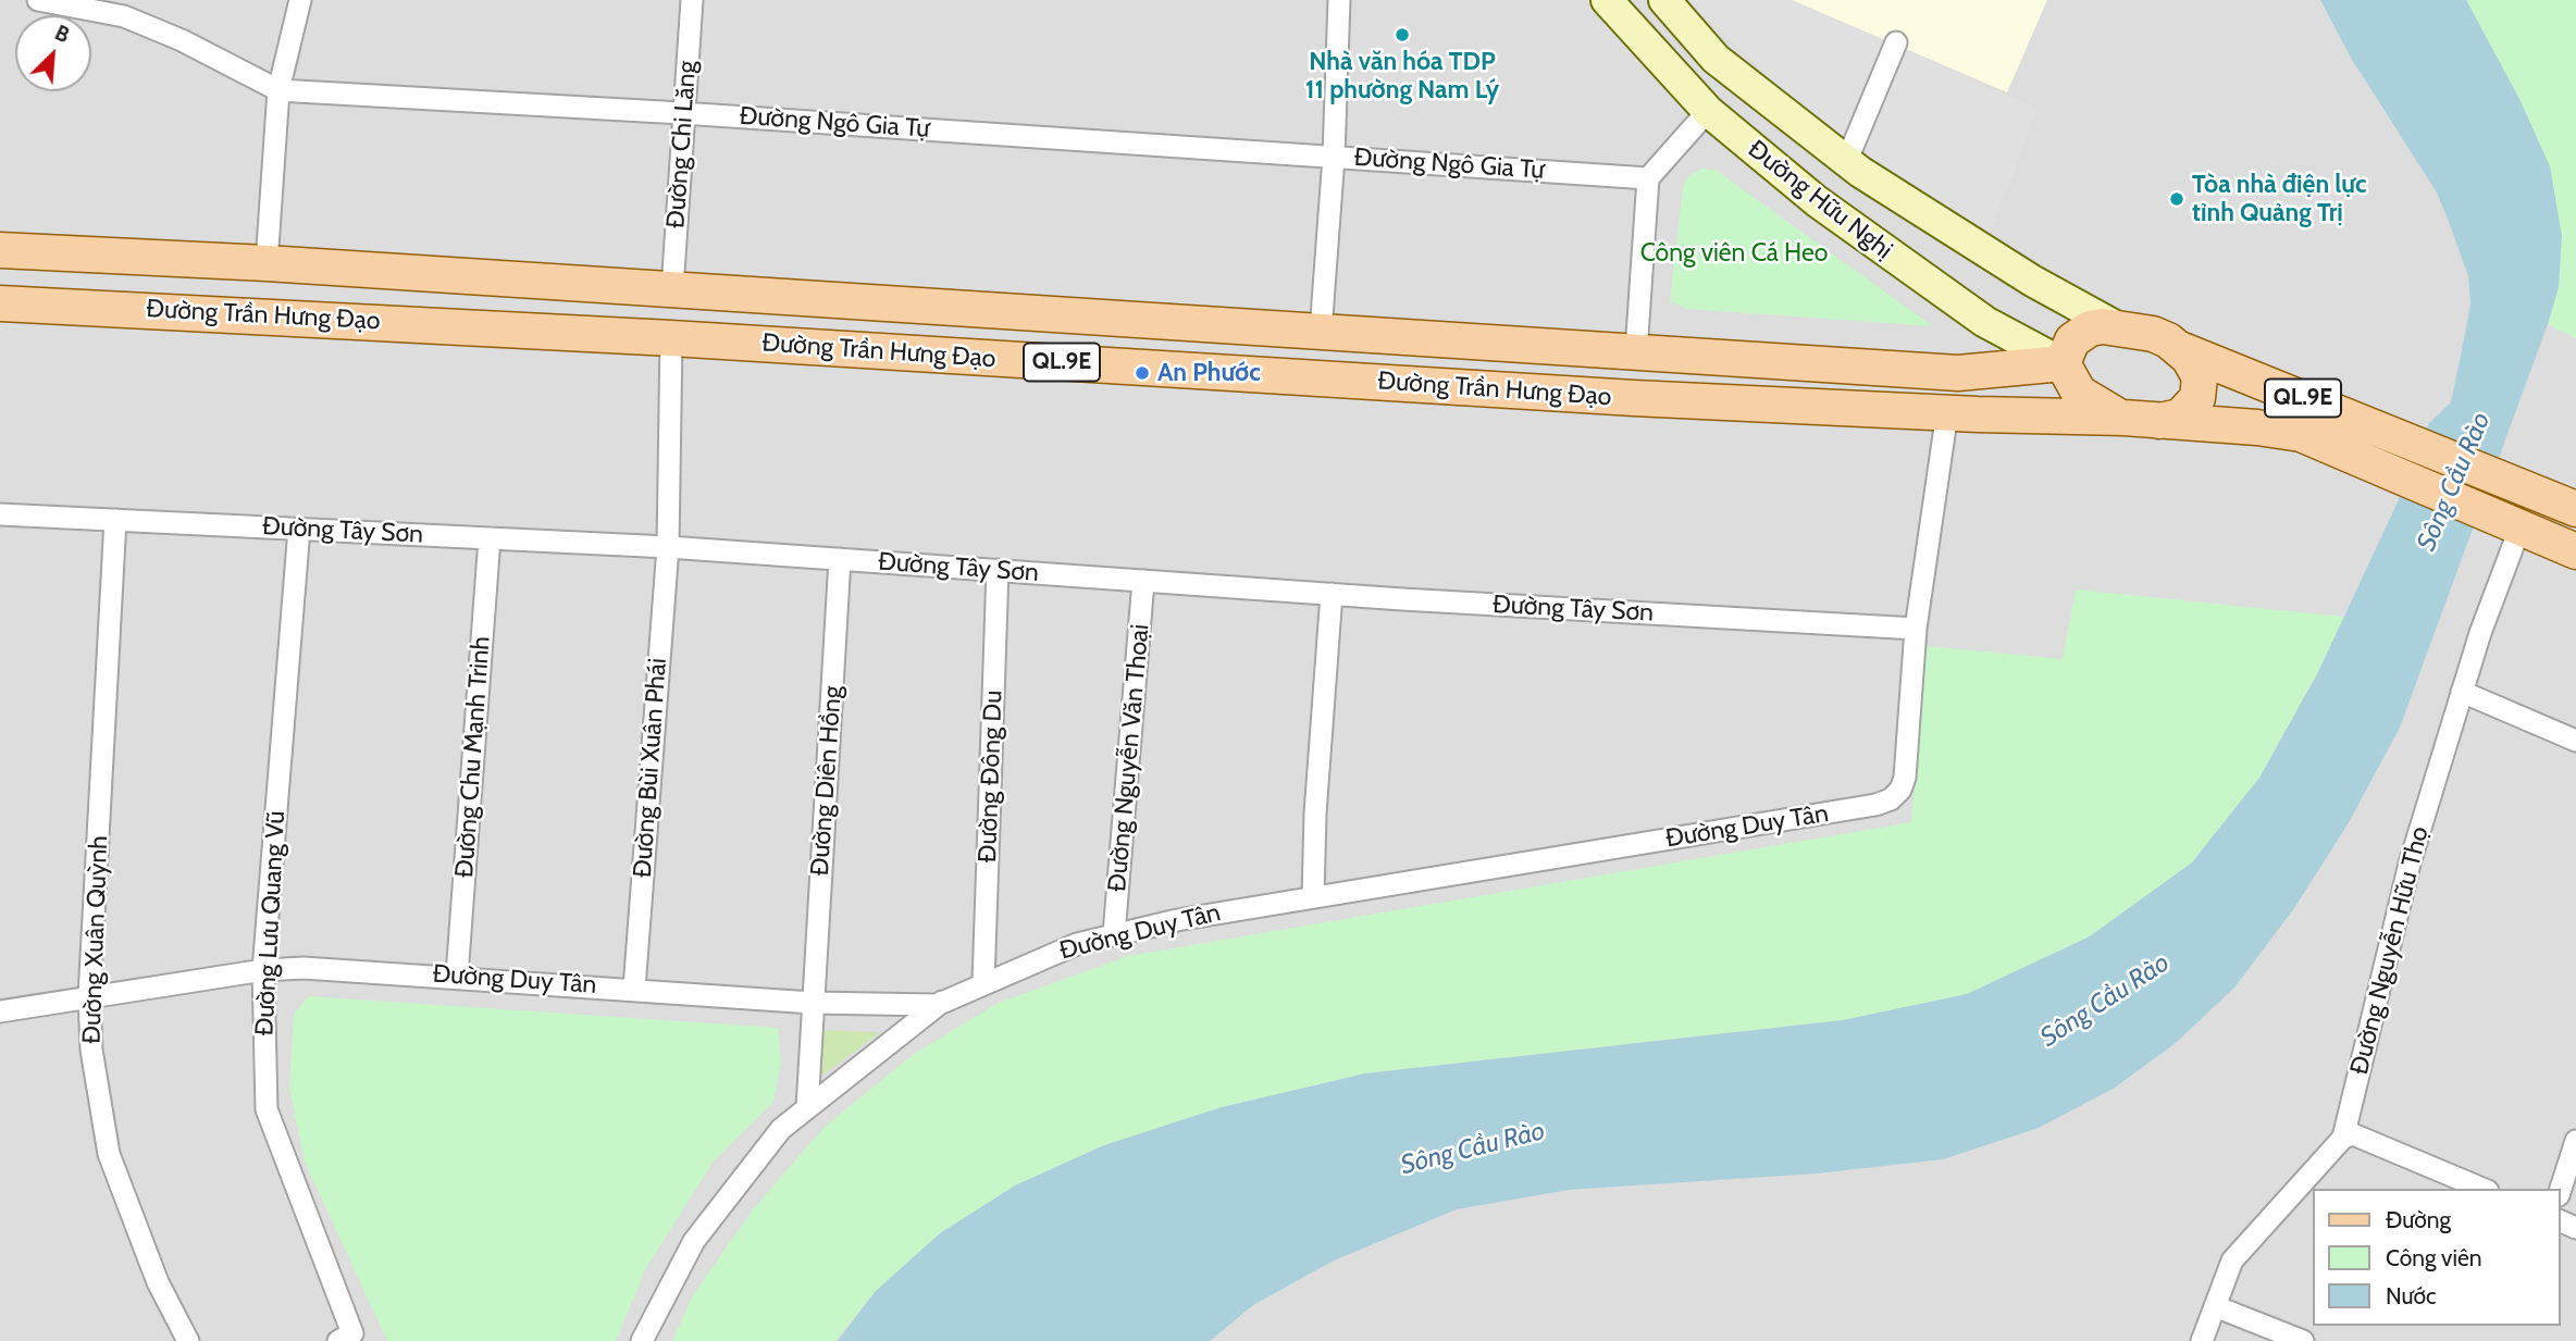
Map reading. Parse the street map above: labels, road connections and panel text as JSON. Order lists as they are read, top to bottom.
{
  "streets": {
    "main road": ["Đường Hữu Nghị", "Đường Trần Hưng Đạo", "QL.9E"],
    "street": [
      "Đường Ngô Gia Tự",
      "Đường Chi Lăng",
      "Đường Tây Sơn",
      "Đường Chu Mạnh Trinh",
      "Đường Nguyễn Văn Thoại",
      "Đường Bùi Xuân Phái",
      "Đường Đông Du",
      "Đường Diên Hồng",
      "Đường Duy Tân",
      "Đường Lưu Quang Vũ",
      "Đường Xuân Quỳnh",
      "Đường Nguyễn Hữu Thọ"
    ]
  },
  "crossings": [
    ["Đường Ngô Gia Tự", "Đường Chi Lăng"],
    ["Đường Chi Lăng", "Đường Trần Hưng Đạo"],
    ["Đường Hữu Nghị", "Đường Trần Hưng Đạo"],
    ["Đường Hữu Nghị", "QL.9E"],
    ["Đường Trần Hưng Đạo", "QL.9E"],
    ["Đường Trần Hưng Đạo", "Đường Bùi Xuân Phái"],
    ["Đường Trần Hưng Đạo", "Đường Duy Tân"],
    ["Đường Trần Hưng Đạo", "Đường Nguyễn Hữu Thọ"],
    ["QL.9E", "Đường Nguyễn Hữu Thọ"],
    ["Đường Tây Sơn", "Đường Chu Mạnh Trinh"],
    ["Đường Tây Sơn", "Đường Nguyễn Văn Thoại"],
    ["Đường Tây Sơn", "Đường Bùi Xuân Phái"],
    ["Đường Tây Sơn", "Đường Đông Du"],
    ["Đường Tây Sơn", "Đường Diên Hồng"],
    ["Đường Tây Sơn", "Đường Duy Tân"],
    ["Đường Tây Sơn", "Đường Lưu Quang Vũ"],
    ["Đường Tây Sơn", "Đường Xuân Quỳnh"],
    ["Đường Chu Mạnh Trinh", "Đường Duy Tân"],
    ["Đường Nguyễn Văn Thoại", "Đường Duy Tân"],
    ["Đường Bùi Xuân Phái", "Đường Duy Tân"],
    ["Đường Đông Du", "Đường Duy Tân"],
    ["Đường Diên Hồng", "Đường Duy Tân"],
    ["Đường Duy Tân", "Đường Lưu Quang Vũ"],
    ["Đường Duy Tân", "Đường Xuân Quỳnh"]
  ],
  "water": ["Sông Cầu Rào"],
  "parks": ["Công viên Cá Heo"],
  "places": ["Nhà văn hóa TDP 11 phường Nam Lý", "Tòa nhà điện lực tỉnh Quảng Trị", "An Phước"],
  "legend": ["Đường", "Công viên", "Nước"],
  "north": "top right"
}
